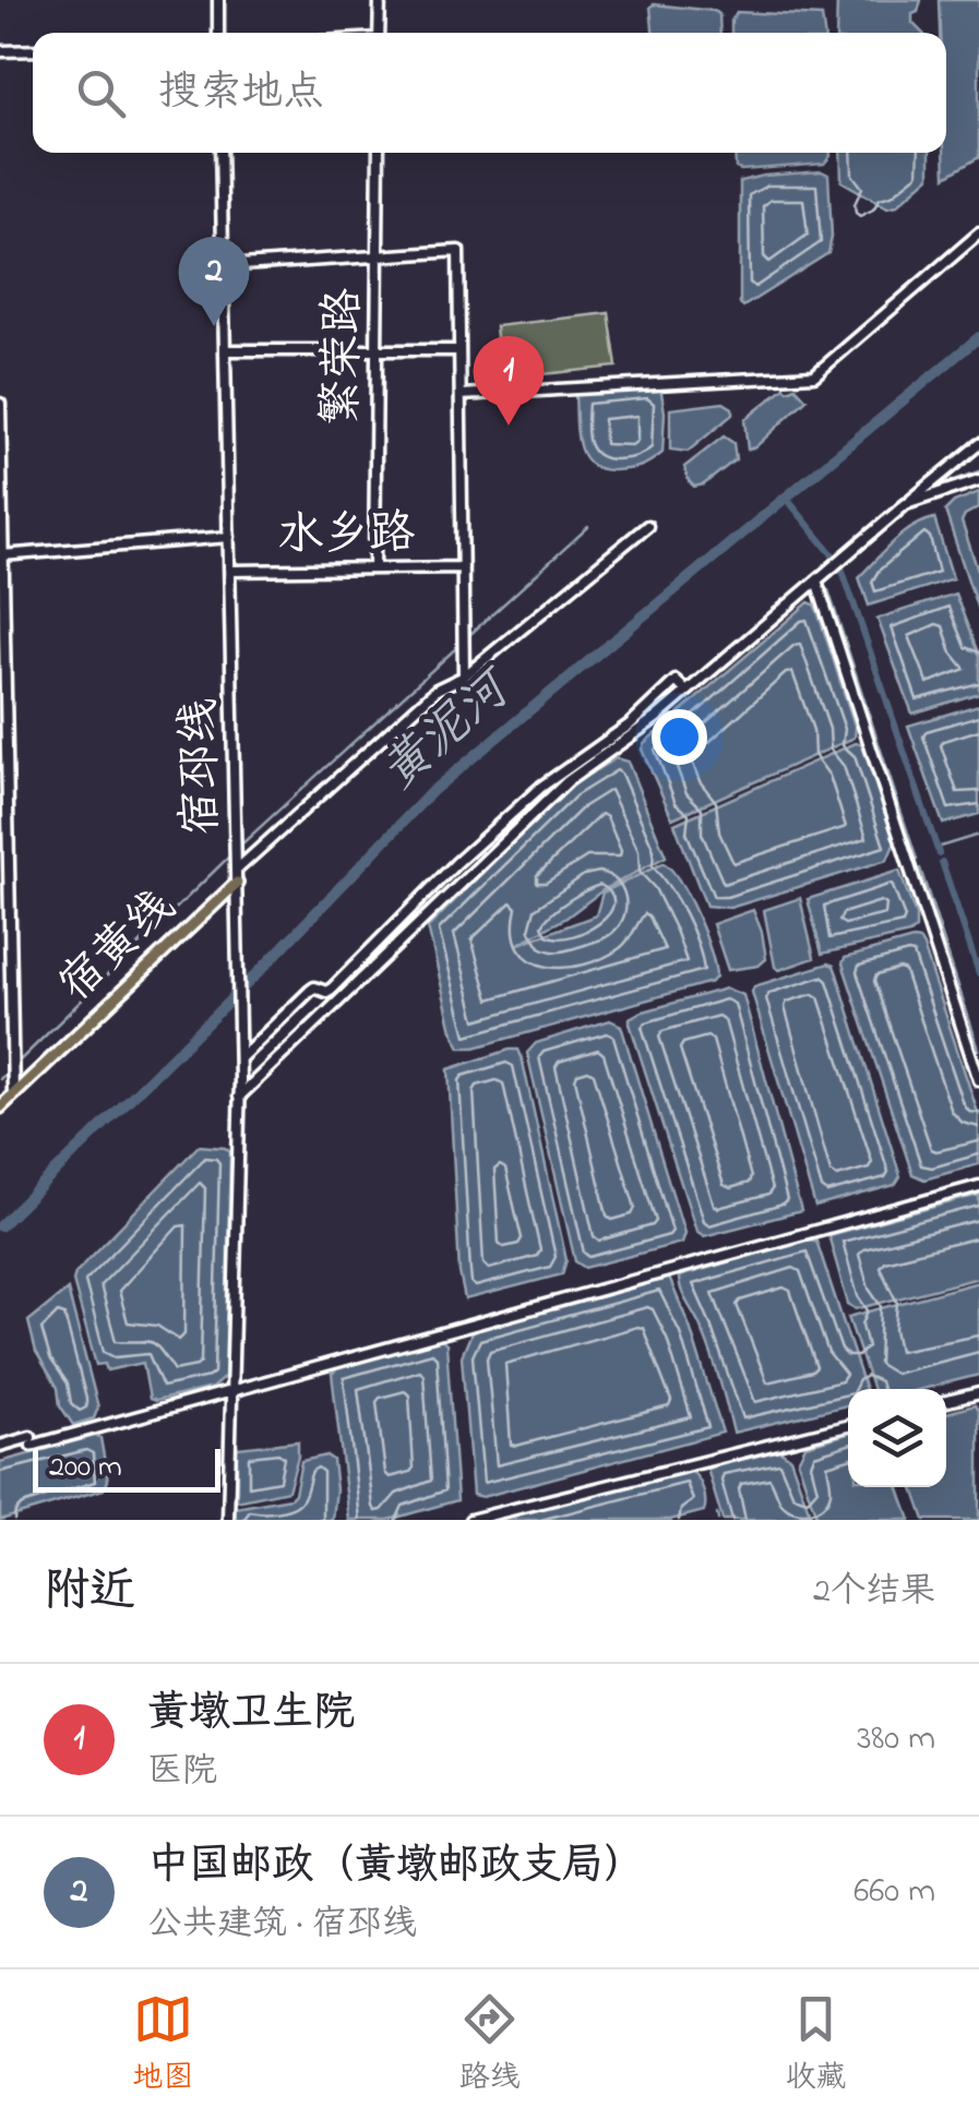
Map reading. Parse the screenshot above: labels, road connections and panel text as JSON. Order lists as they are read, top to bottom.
{
  "streets": {
    "main road": ["宿黄线"],
    "street": ["繁荣路", "水乡路", "宿邳线"]
  },
  "crossings": [
    ["繁荣路", "水乡路"],
    ["水乡路", "宿邳线"],
    ["宿邳线", "宿黄线"]
  ],
  "water": ["黄泥河"],
  "scale_bar": "200 m",
  "page": {
    "search": "搜索地点",
    "pins": ["2", "1"],
    "scale": "200 m",
    "heading": ["附近", "2个结果"],
    "list": [
      {
        "mark": "1",
        "name": "黄墩卫生院",
        "note": "医院",
        "value": "380 m"
      },
      {
        "mark": "2",
        "name": "中国邮政（黄墩邮政支局）",
        "note": "公共建筑 · 宿邳线",
        "value": "660 m"
      }
    ],
    "nav": ["地图", "路线", "收藏"]
  }
}
